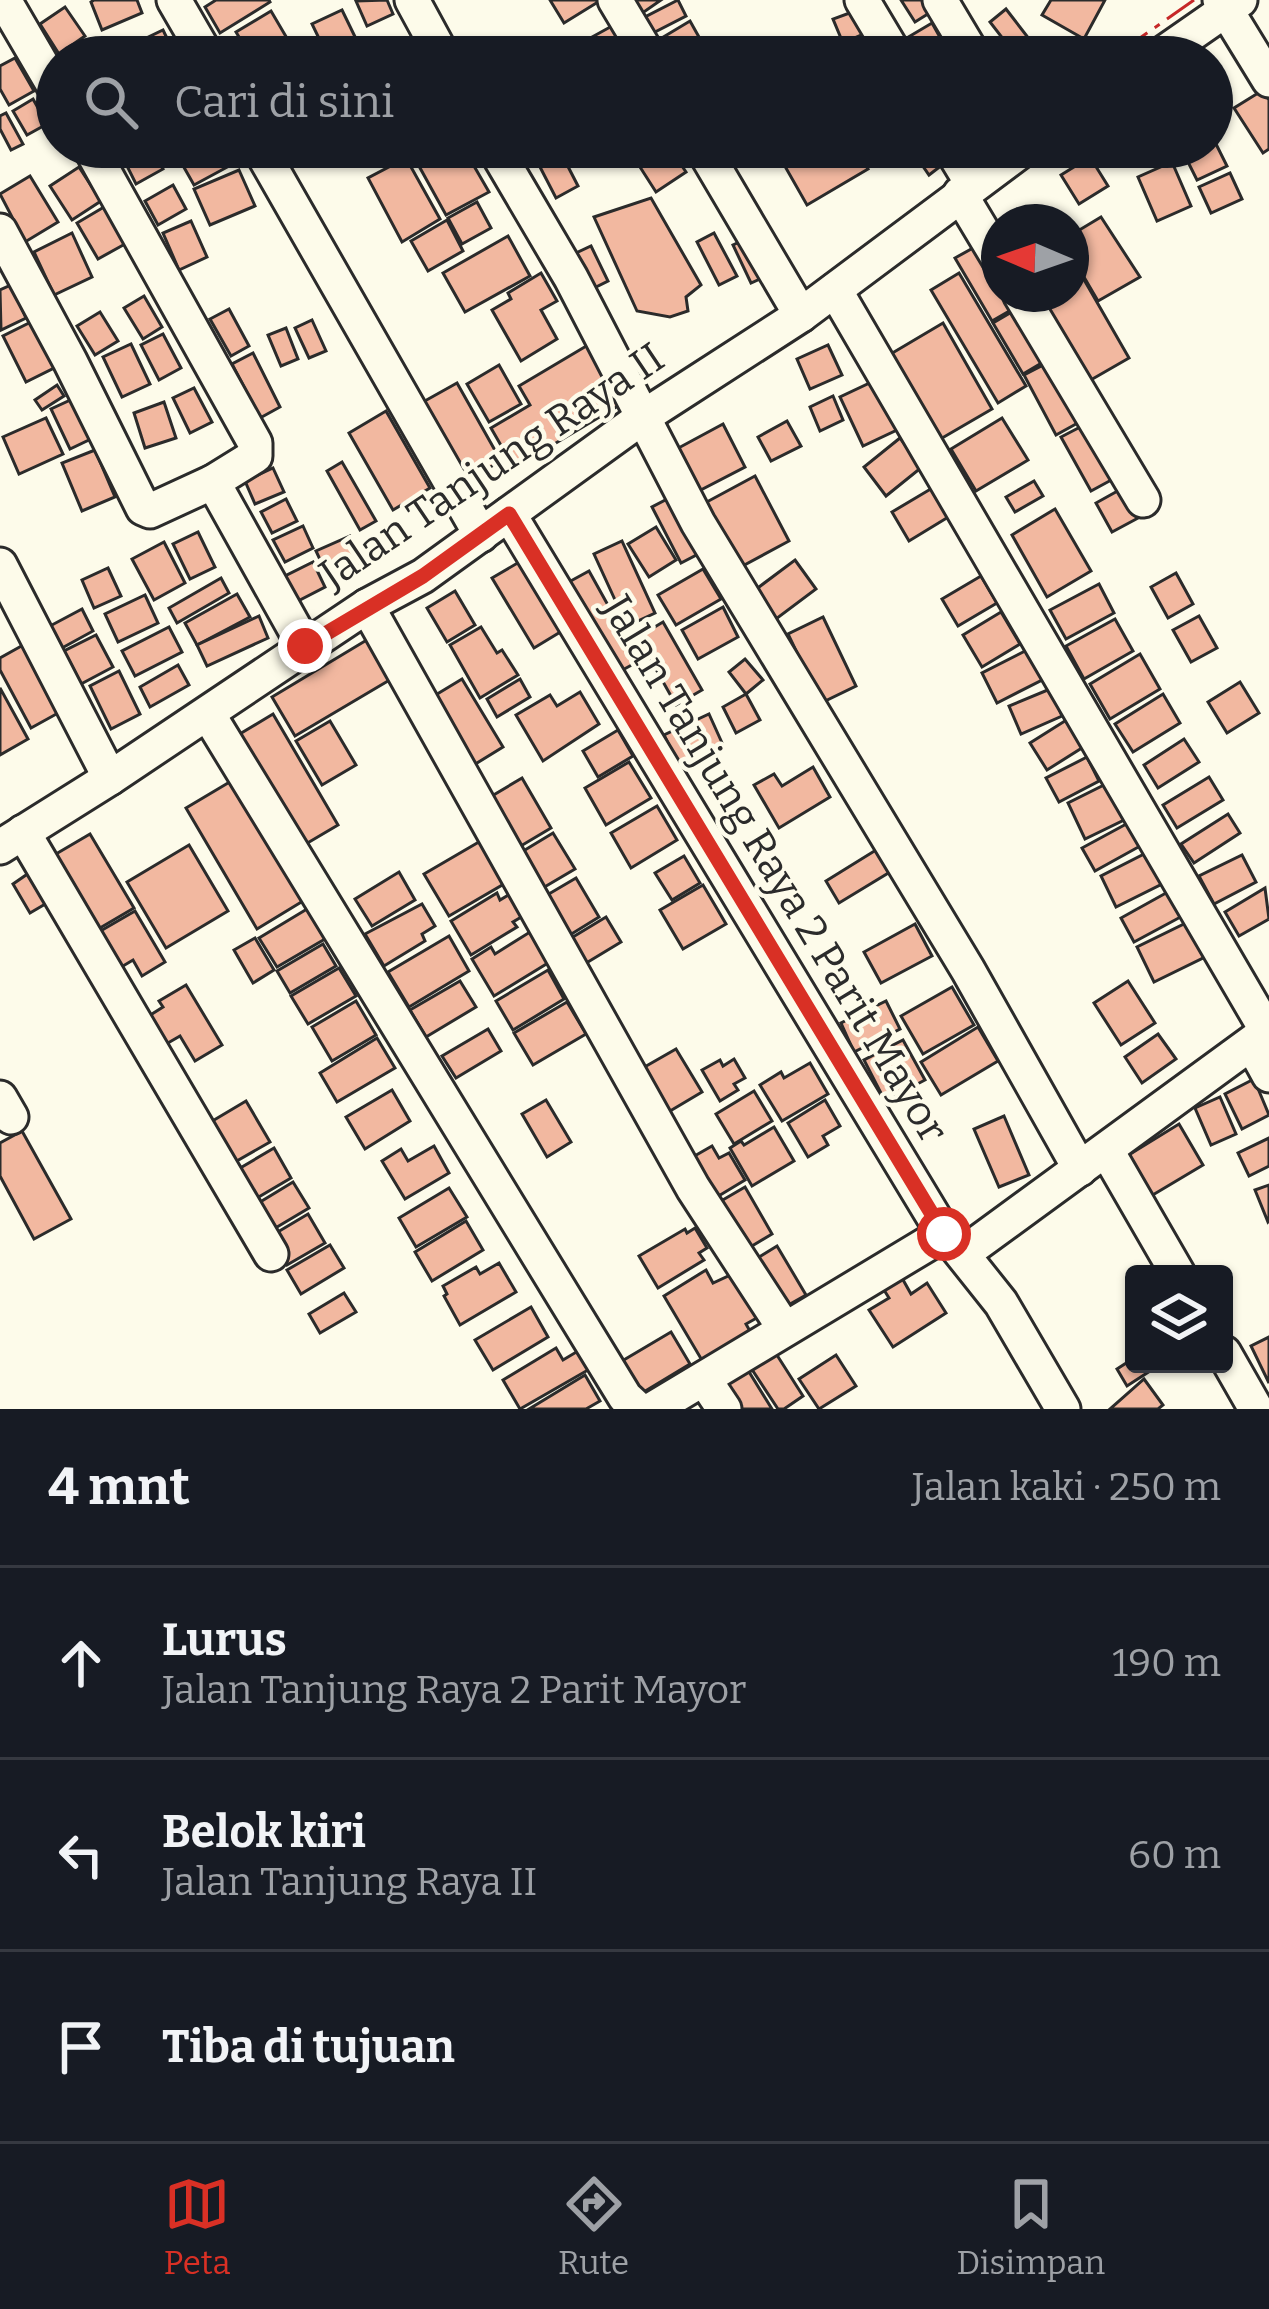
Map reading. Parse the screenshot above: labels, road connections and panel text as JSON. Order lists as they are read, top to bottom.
{
  "streets": {
    "street": ["Jalan Tanjung Raya II", "Jalan Tanjung Raya 2 Parit Mayor"]
  },
  "crossings": [
    ["Jalan Tanjung Raya II", "Jalan Tanjung Raya 2 Parit Mayor"]
  ],
  "north": "left",
  "page": {
    "search": "Cari di sini",
    "heading": ["4 mnt", "Jalan kaki · 250 m"],
    "list": [
      ["Lurus", "Jalan Tanjung Raya 2 Parit Mayor", "190 m"],
      ["Belok kiri", "Jalan Tanjung Raya II", "60 m"],
      "Tiba di tujuan"
    ],
    "nav": ["Peta", "Rute", "Disimpan"]
  }
}
